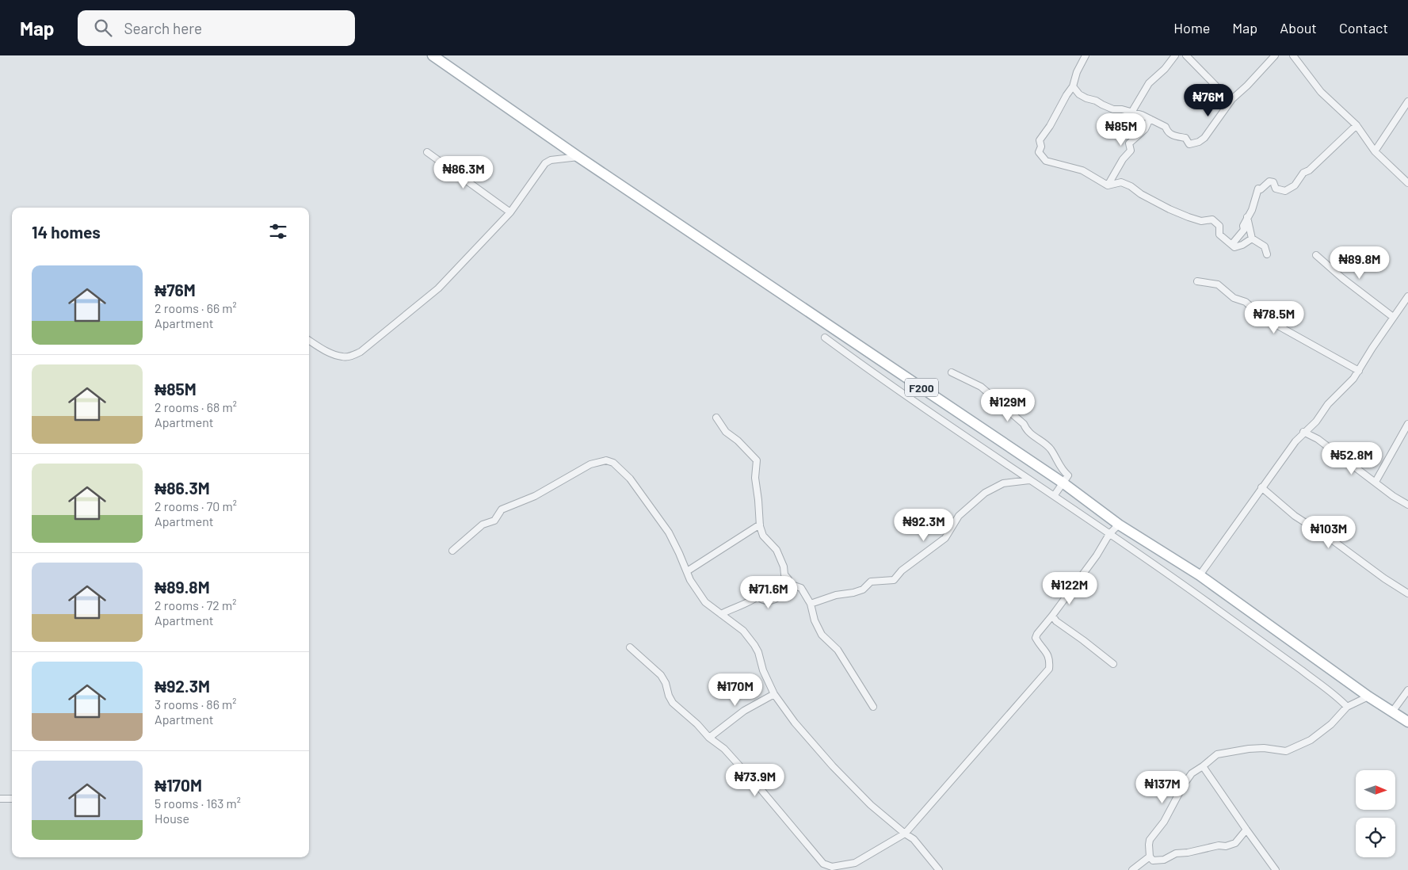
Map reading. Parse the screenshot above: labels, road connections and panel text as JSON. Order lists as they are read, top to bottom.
{
  "streets": {
    "main road": ["F200"]
  },
  "north": "right",
  "page": {
    "header": "Map",
    "search": "Search here",
    "nav": [
      "Home",
      "Map",
      "About",
      "Contact"
    ],
    "price": [
      "₦76M",
      "₦85M",
      "₦86.3M",
      "₦89.8M",
      "₦78.5M",
      "₦129M",
      "₦52.8M",
      "₦92.3M",
      "₦103M",
      "₦122M",
      "₦71.6M",
      "₦170M",
      "₦73.9M",
      "₦137M"
    ],
    "heading": "14 homes",
    "list": [
      {
        "name": "₦76M",
        "note": "2 rooms · 66 m² · Apartment"
      },
      {
        "name": "₦85M",
        "note": "2 rooms · 68 m² · Apartment"
      },
      {
        "name": "₦86.3M",
        "note": "2 rooms · 70 m² · Apartment"
      },
      {
        "name": "₦89.8M",
        "note": "2 rooms · 72 m² · Apartment"
      },
      {
        "name": "₦92.3M",
        "note": "3 rooms · 86 m² · Apartment"
      },
      {
        "name": "₦170M",
        "note": "5 rooms · 163 m² · House"
      }
    ]
  }
}
